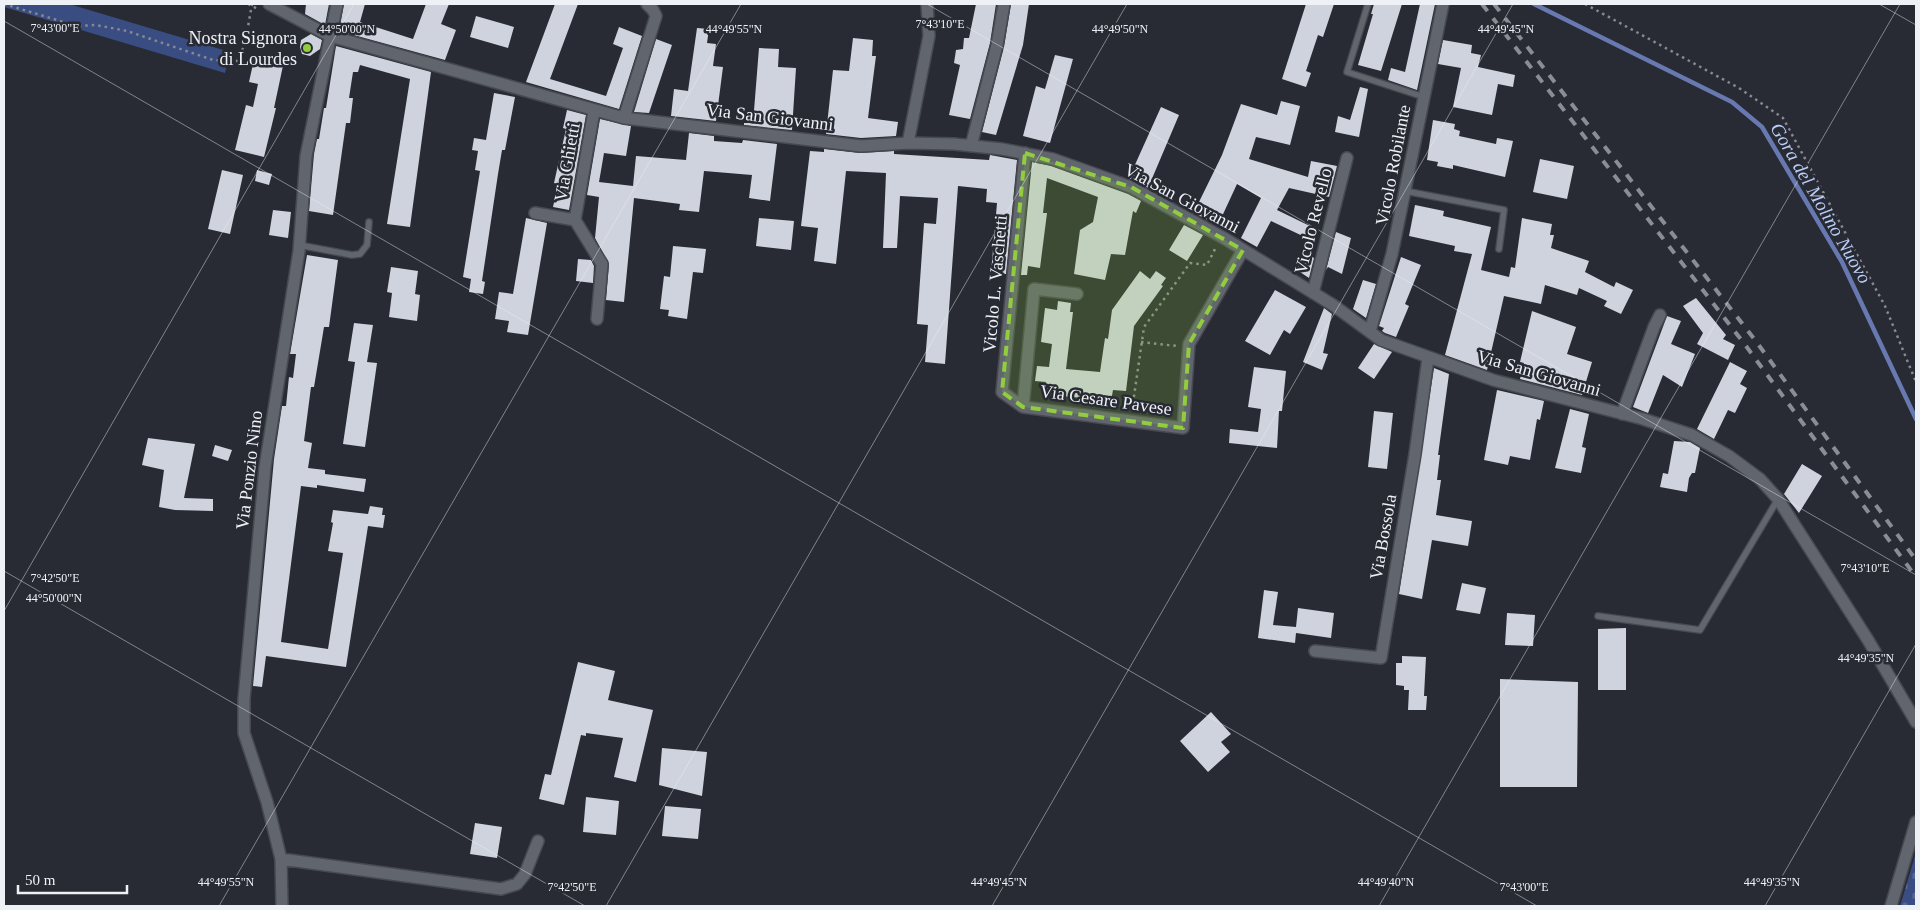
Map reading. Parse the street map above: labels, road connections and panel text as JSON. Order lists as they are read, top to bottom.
{
  "streets": {
    "street": [
      "Via San Giovanni",
      "Via Ghietti",
      "Vicolo Robilante",
      "Vicolo Revello",
      "Vicolo L. Vaschetti",
      "Via Cesare Pavese",
      "Via Ponzio Nino",
      "Via Bossola"
    ]
  },
  "crossings": [
    ["Via San Giovanni", "Via Ghietti"],
    ["Via San Giovanni", "Vicolo Robilante"],
    ["Via San Giovanni", "Vicolo Revello"],
    ["Via San Giovanni", "Vicolo L. Vaschetti"],
    ["Via San Giovanni", "Via Cesare Pavese"],
    ["Via San Giovanni", "Via Ponzio Nino"],
    ["Via San Giovanni", "Via Bossola"],
    ["Vicolo L. Vaschetti", "Via Cesare Pavese"]
  ],
  "water": ["Gora del Molino Nuovo"],
  "places": ["Nostra Signora di Lourdes"],
  "scale_bar": "50 m",
  "coordinates": [
    "7°43'10\"E",
    "7°43'00\"E",
    "44°50'00\"N",
    "44°49'55\"N",
    "44°49'50\"N",
    "44°49'45\"N",
    "7°42'50\"E",
    "44°49'35\"N",
    "44°49'40\"N"
  ]
}
